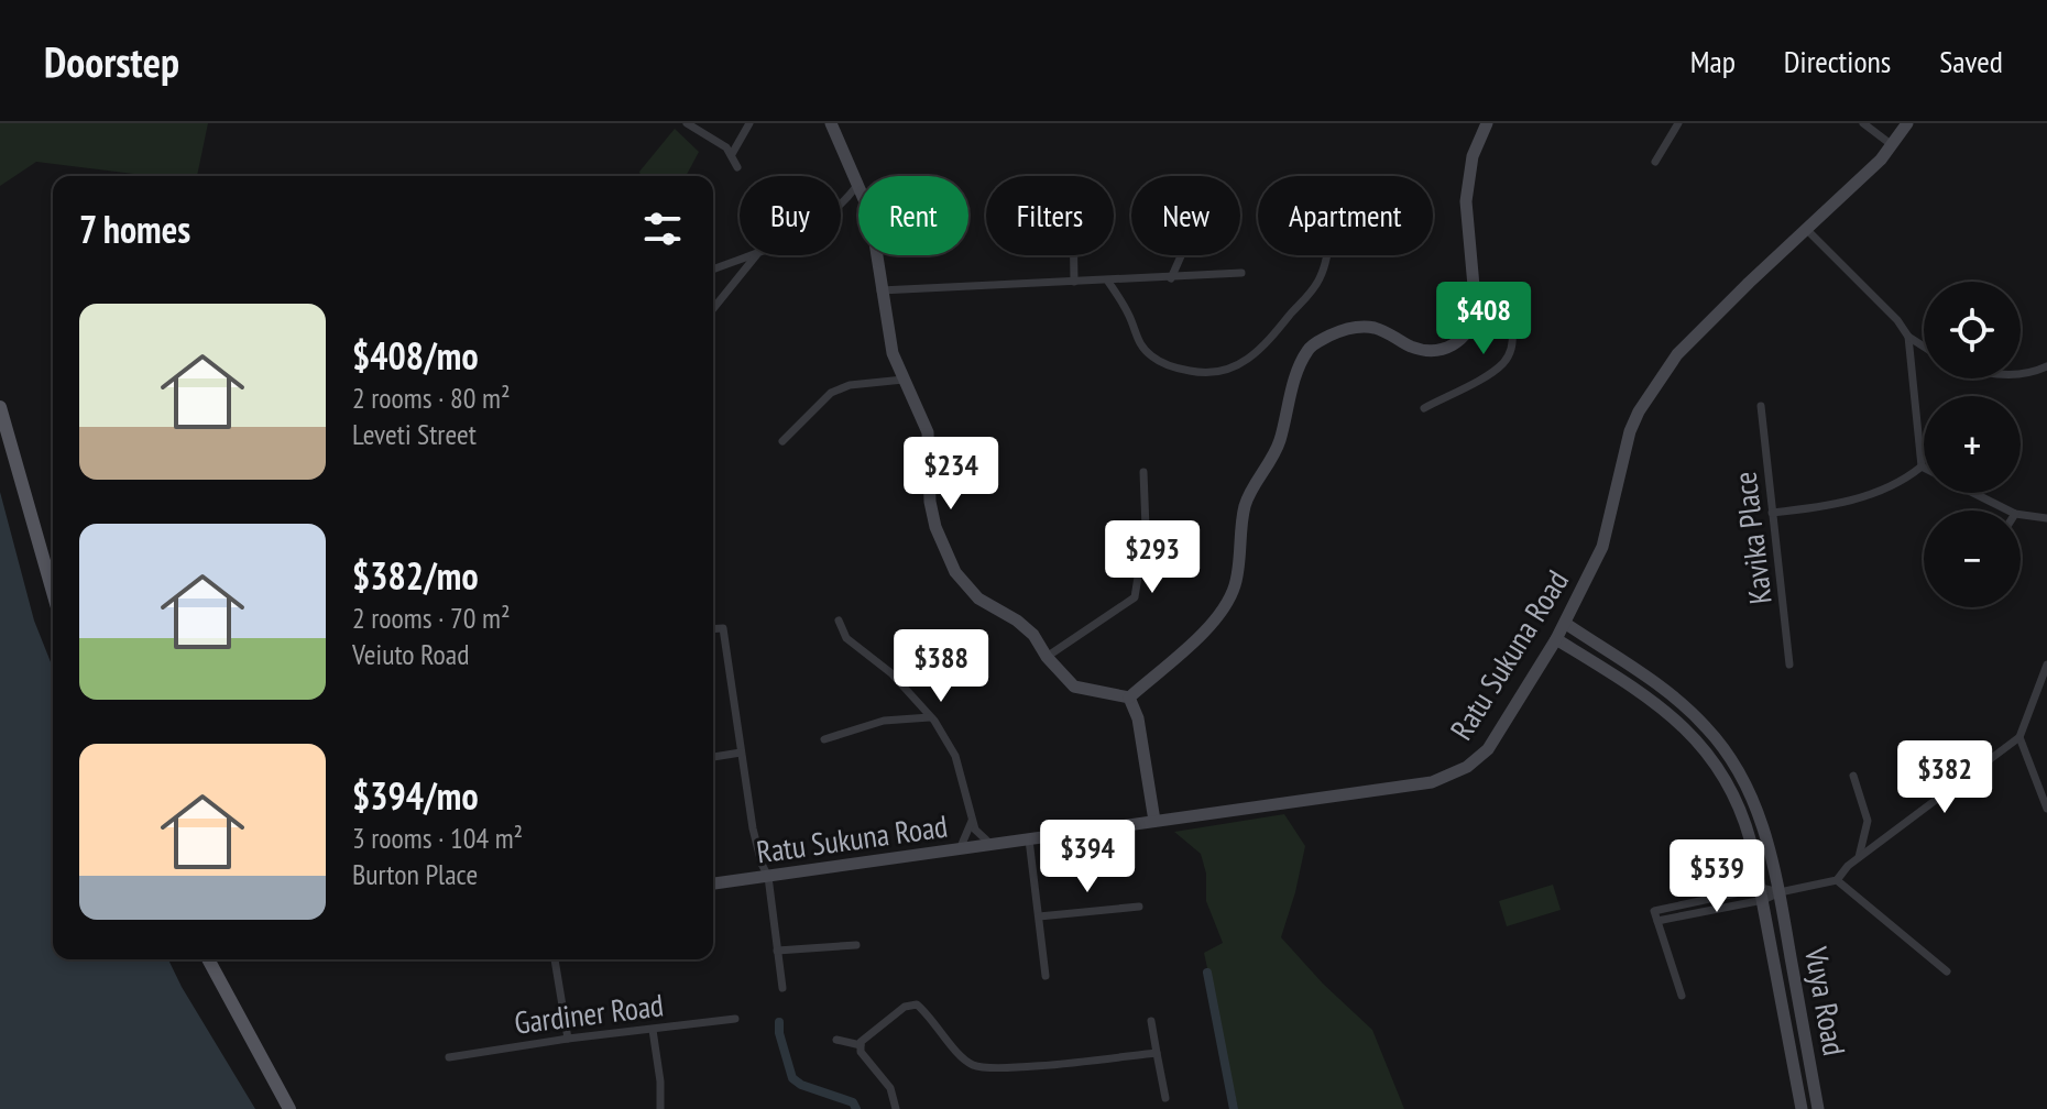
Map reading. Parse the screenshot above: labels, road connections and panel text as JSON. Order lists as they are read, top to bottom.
{
  "streets": {
    "main road": ["Ratu Sukuna Road", "Vuya Road"],
    "street": ["Kavika Place", "Gardiner Road"]
  },
  "crossings": [
    ["Ratu Sukuna Road", "Vuya Road"]
  ],
  "page": {
    "header": "Doorstep",
    "nav": ["Map", "Directions", "Saved"],
    "chip": [
      "Buy",
      "Rent",
      "Filters",
      "New",
      "Apartment"
    ],
    "heading": "7 homes",
    "map_buttons": ["+", "−"],
    "price": [
      "$408",
      "$234",
      "$293",
      "$388",
      "$382",
      "$394",
      "$539"
    ],
    "list": [
      {
        "name": "$408/mo",
        "note": "2 rooms · 80 m² · Leveti Street"
      },
      {
        "name": "$382/mo",
        "note": "2 rooms · 70 m² · Veiuto Road"
      },
      {
        "name": "$394/mo",
        "note": "3 rooms · 104 m² · Burton Place"
      }
    ]
  }
}
